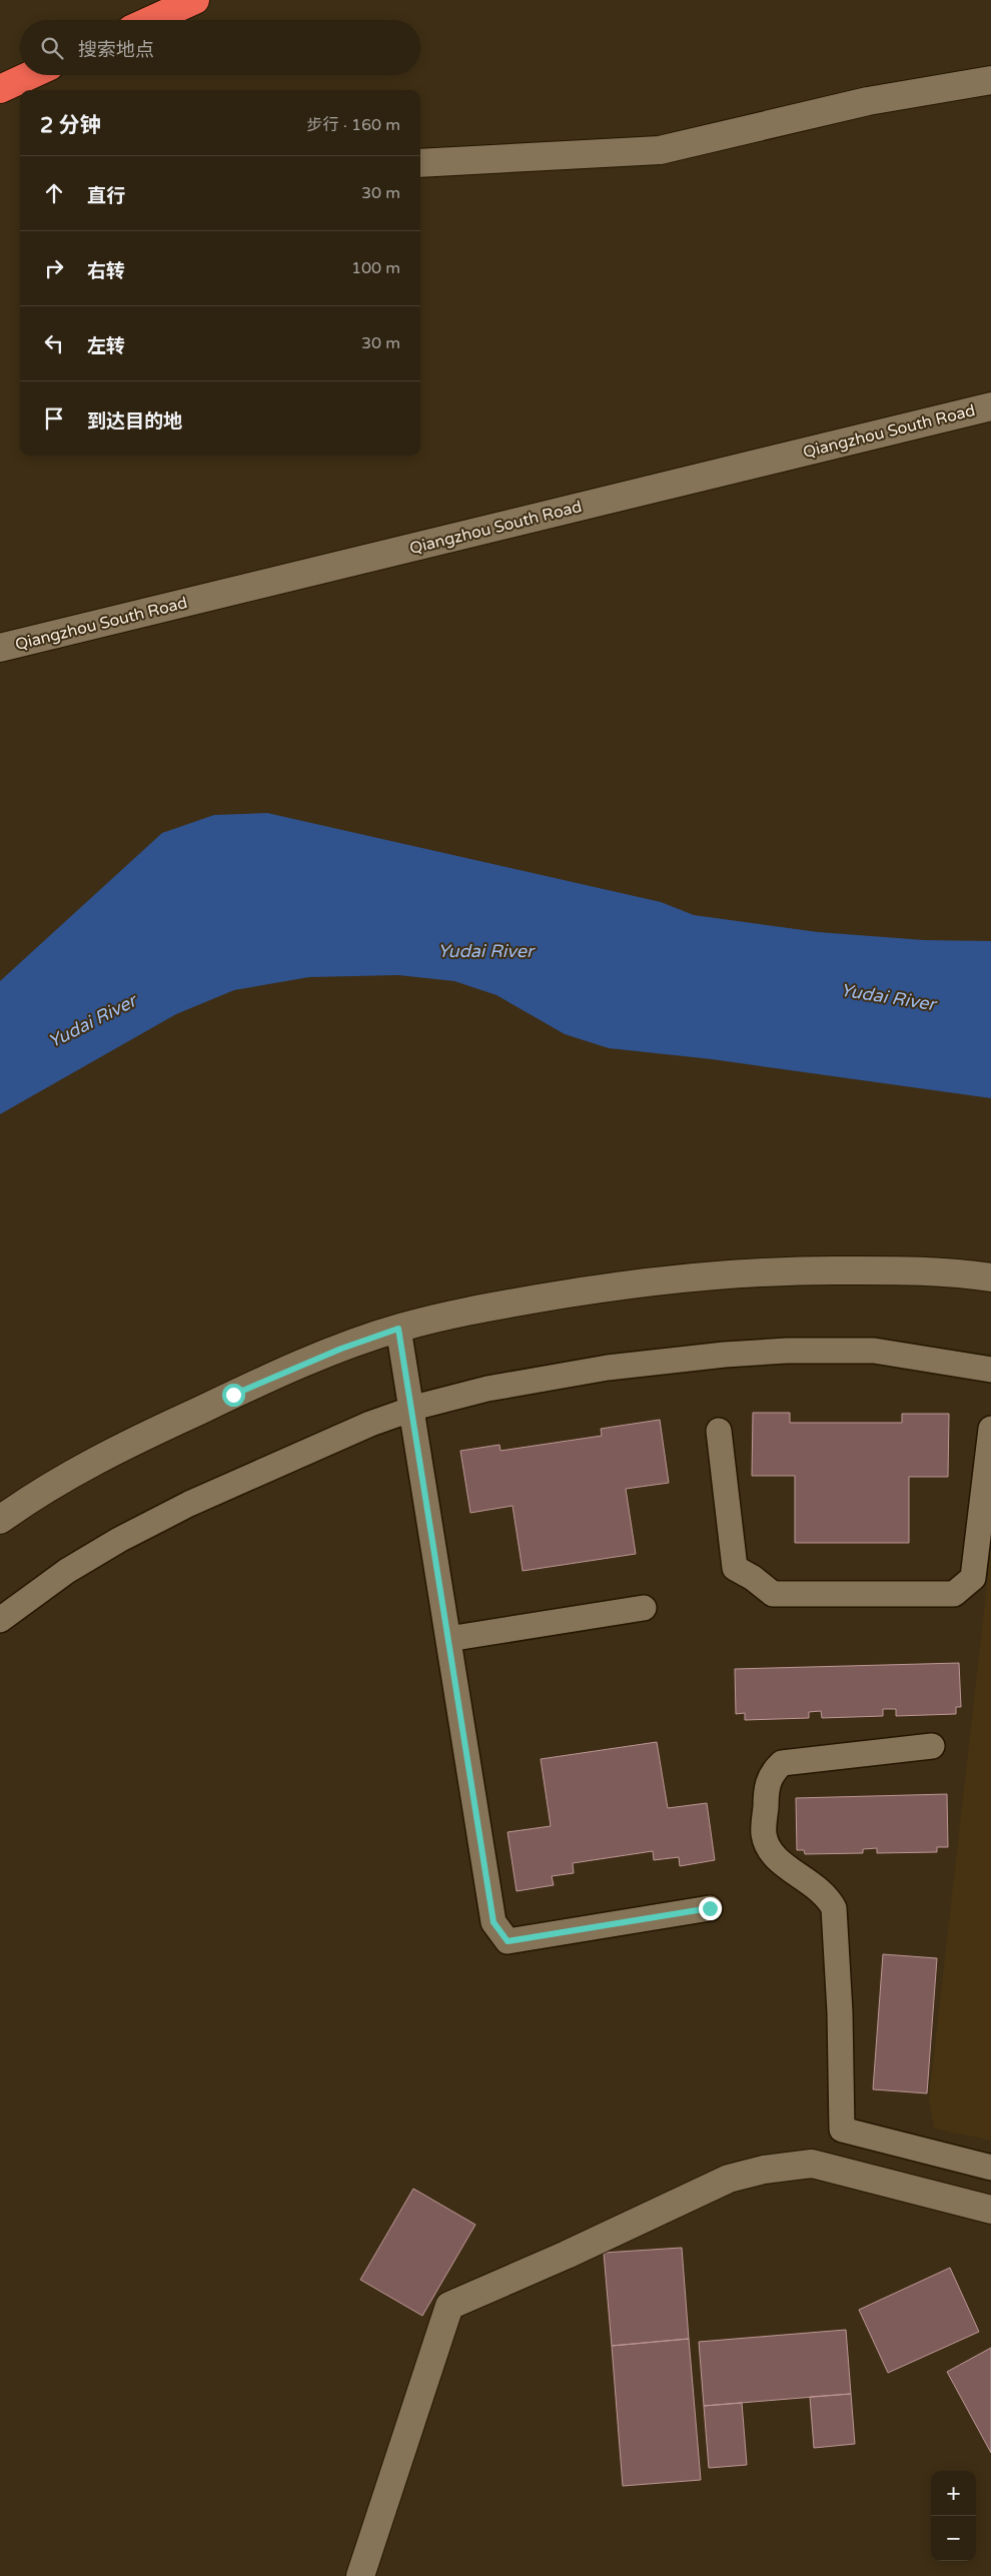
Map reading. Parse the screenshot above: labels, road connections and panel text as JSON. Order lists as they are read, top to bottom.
{
  "streets": {
    "street": ["Qiangzhou South Road"]
  },
  "water": ["Yudai River"],
  "page": {
    "search": "搜索地点",
    "heading": ["2 分钟", "步行 · 160 m"],
    "list": [
      ["直行", "30 m"],
      ["右转", "100 m"],
      ["左转", "30 m"],
      "到达目的地"
    ],
    "map_buttons": ["+", "−"]
  }
}
